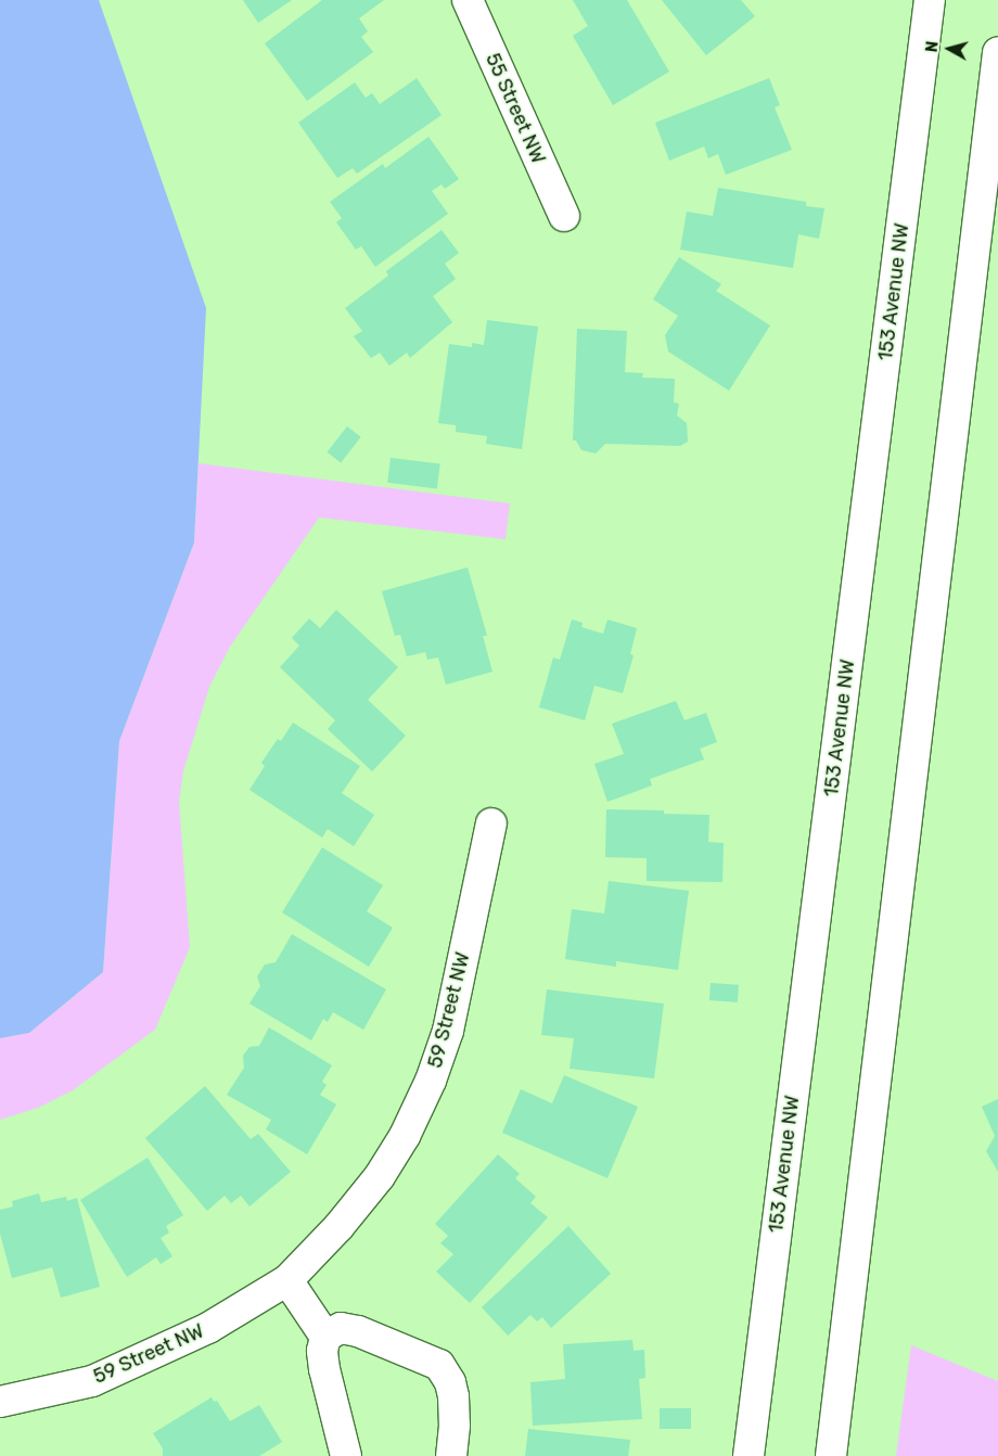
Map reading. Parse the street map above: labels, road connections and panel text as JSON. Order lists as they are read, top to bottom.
{
  "streets": {
    "main road": ["55 Street NW", "153 Avenue NW", "59 Street NW"]
  },
  "north": "left"
}
